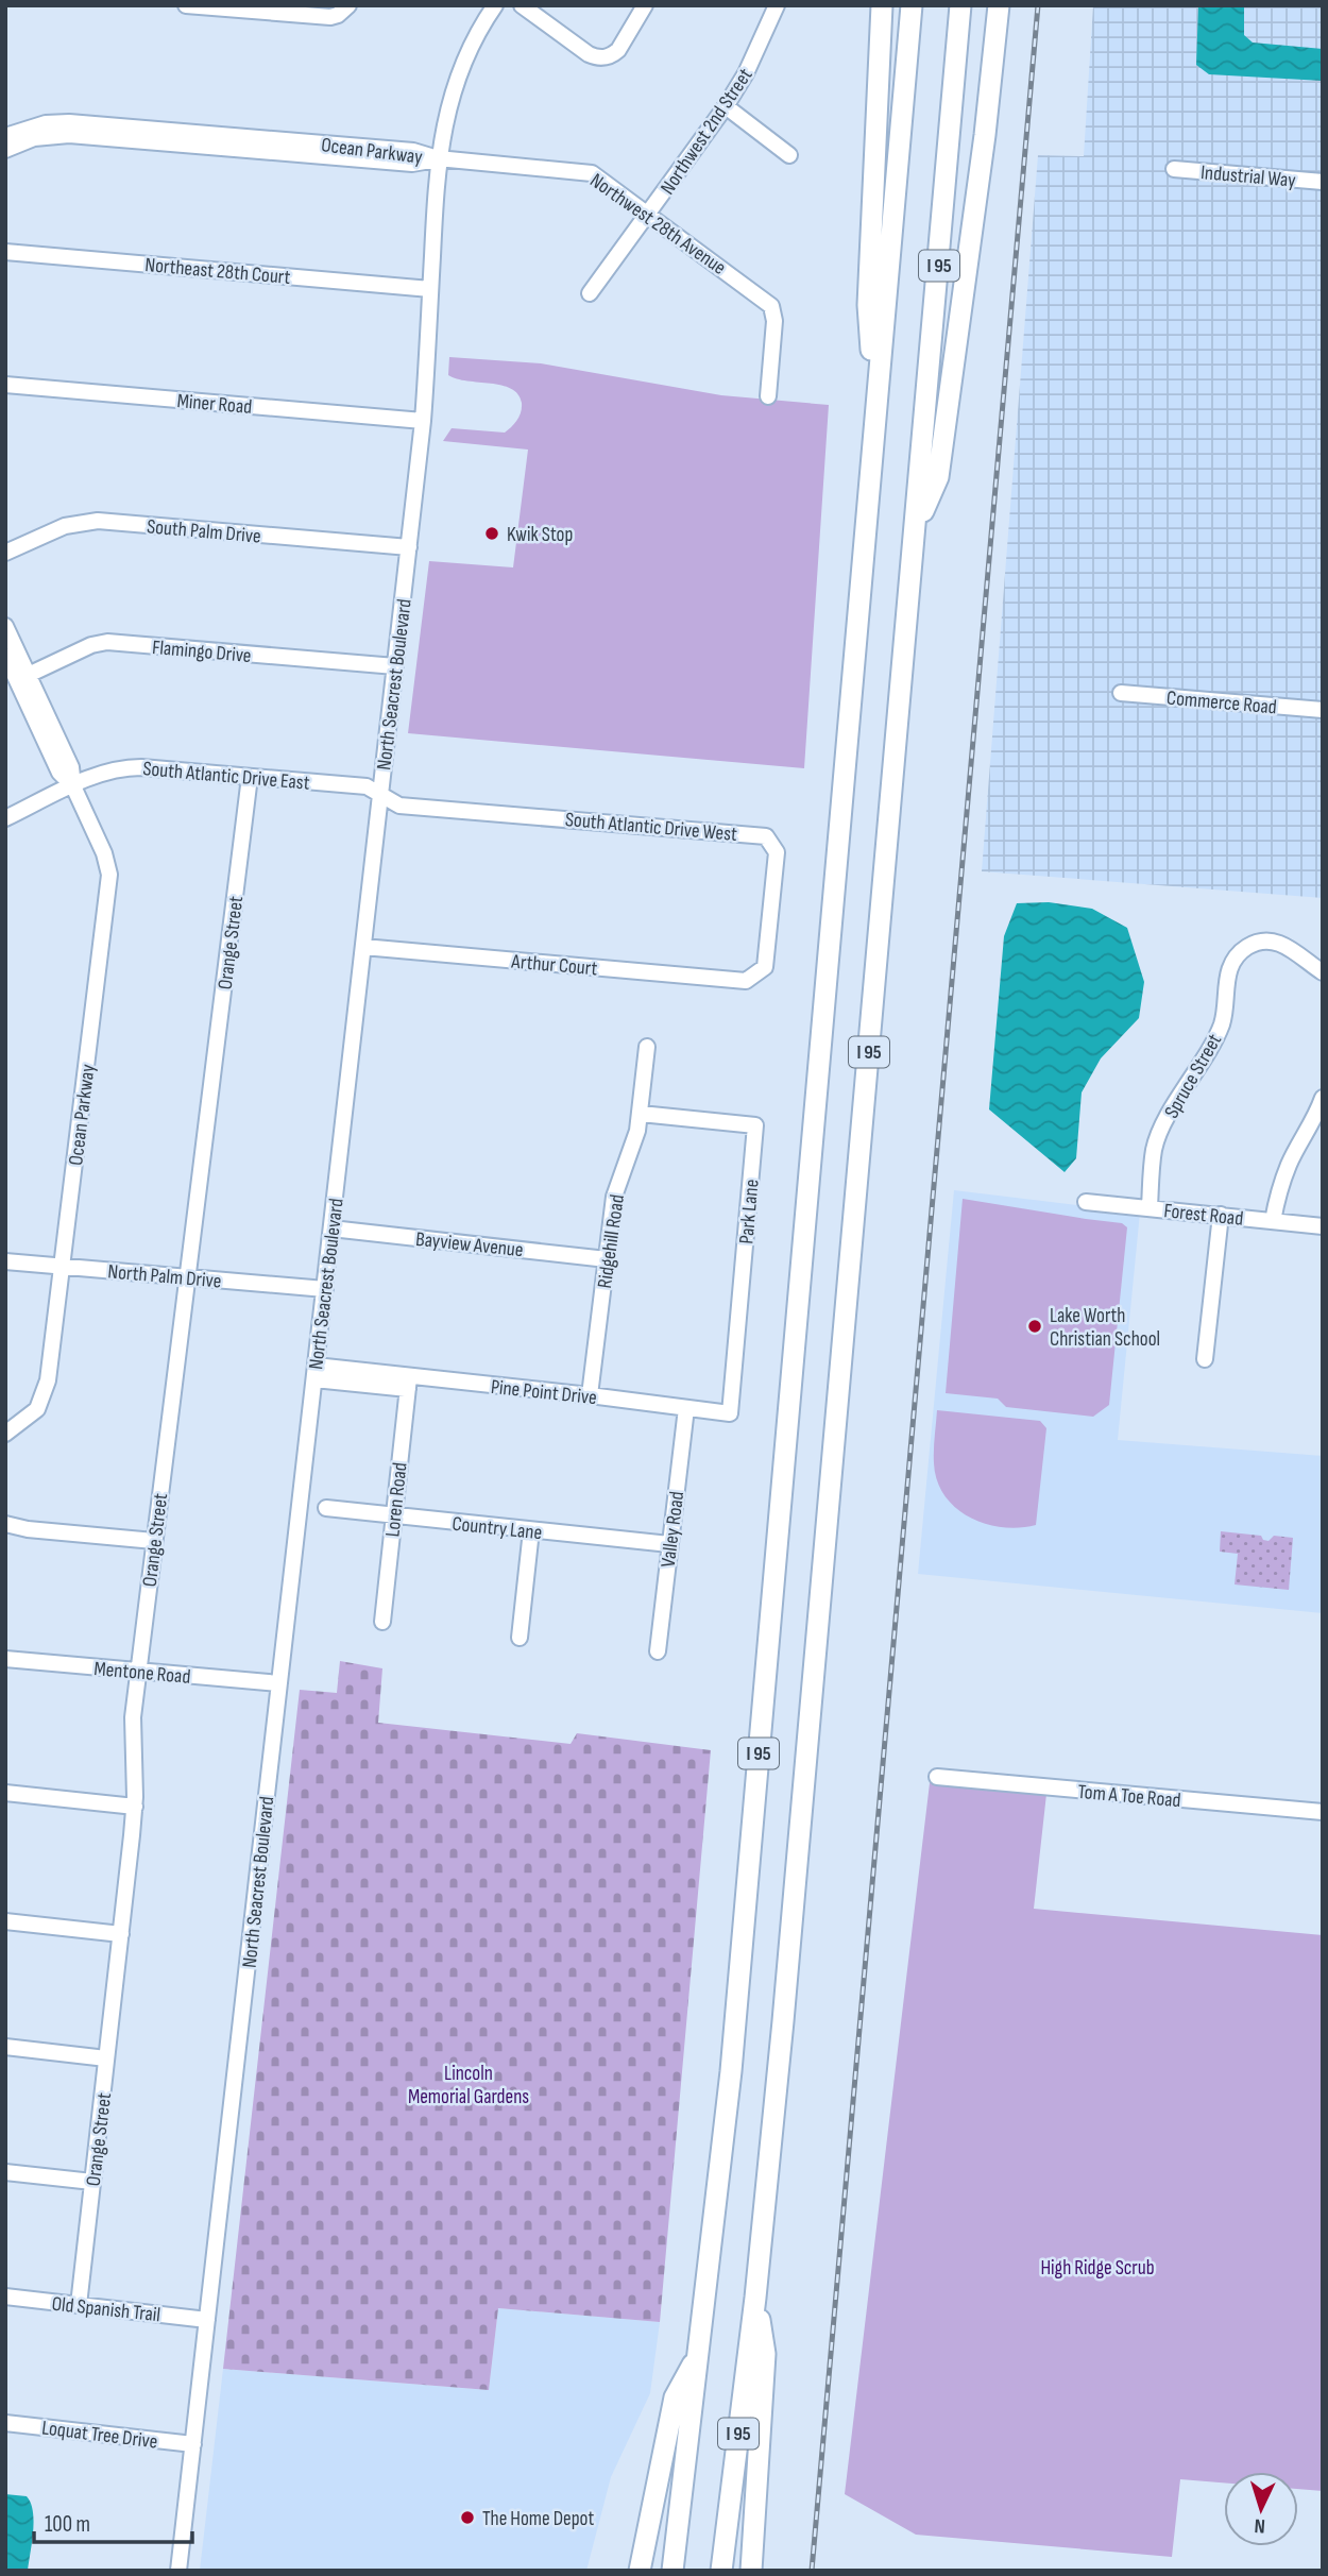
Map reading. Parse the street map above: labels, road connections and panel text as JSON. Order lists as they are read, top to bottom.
{
  "streets": {
    "highway": ["I 95"],
    "street": [
      "Northwest 2nd Street",
      "Ocean Parkway",
      "Industrial Way",
      "Northwest 28th Avenue",
      "Northeast 28th Court",
      "Miner Road",
      "South Palm Drive",
      "Flamingo Drive",
      "North Seacrest Boulevard",
      "Commerce Road",
      "South Atlantic Drive East",
      "South Atlantic Drive West",
      "Orange Street",
      "Arthur Court",
      "Spruce Street",
      "Park Lane",
      "Forest Road",
      "Ridgehill Road",
      "Bayview Avenue",
      "North Palm Drive",
      "Pine Point Drive",
      "Loren Road",
      "Country Lane",
      "Valley Road",
      "Mentone Road",
      "Tom A Toe Road",
      "Old Spanish Trail",
      "Loquat Tree Drive"
    ]
  },
  "crossings": [
    ["Northwest 2nd Street", "Northwest 28th Avenue"],
    ["Ocean Parkway", "Northwest 28th Avenue"],
    ["Ocean Parkway", "Flamingo Drive"],
    ["Ocean Parkway", "North Seacrest Boulevard"],
    ["Ocean Parkway", "South Atlantic Drive East"],
    ["Ocean Parkway", "North Palm Drive"],
    ["Northwest 28th Avenue", "North Seacrest Boulevard"],
    ["Northeast 28th Court", "North Seacrest Boulevard"],
    ["Miner Road", "North Seacrest Boulevard"],
    ["South Palm Drive", "North Seacrest Boulevard"],
    ["Flamingo Drive", "North Seacrest Boulevard"],
    ["North Seacrest Boulevard", "South Atlantic Drive East"],
    ["North Seacrest Boulevard", "South Atlantic Drive West"],
    ["North Seacrest Boulevard", "Arthur Court"],
    ["North Seacrest Boulevard", "Bayview Avenue"],
    ["North Seacrest Boulevard", "North Palm Drive"],
    ["North Seacrest Boulevard", "Pine Point Drive"],
    ["North Seacrest Boulevard", "Mentone Road"],
    ["North Seacrest Boulevard", "Old Spanish Trail"],
    ["North Seacrest Boulevard", "Loquat Tree Drive"],
    ["South Atlantic Drive East", "South Atlantic Drive West"],
    ["South Atlantic Drive East", "Orange Street"],
    ["South Atlantic Drive West", "Arthur Court"],
    ["Orange Street", "North Palm Drive"],
    ["Orange Street", "Mentone Road"],
    ["Orange Street", "Old Spanish Trail"],
    ["Spruce Street", "Forest Road"],
    ["Park Lane", "Ridgehill Road"],
    ["Park Lane", "Pine Point Drive"],
    ["Ridgehill Road", "Bayview Avenue"],
    ["Ridgehill Road", "Pine Point Drive"],
    ["Pine Point Drive", "Loren Road"],
    ["Pine Point Drive", "Valley Road"],
    ["Loren Road", "Country Lane"],
    ["Country Lane", "Valley Road"]
  ],
  "parks": ["Lincoln Memorial Gardens", "High Ridge Scrub"],
  "places": ["Kwik Stop", "Lake Worth Christian School", "The Home Depot"],
  "scale_bar": "100 m",
  "north": "bottom"
}
